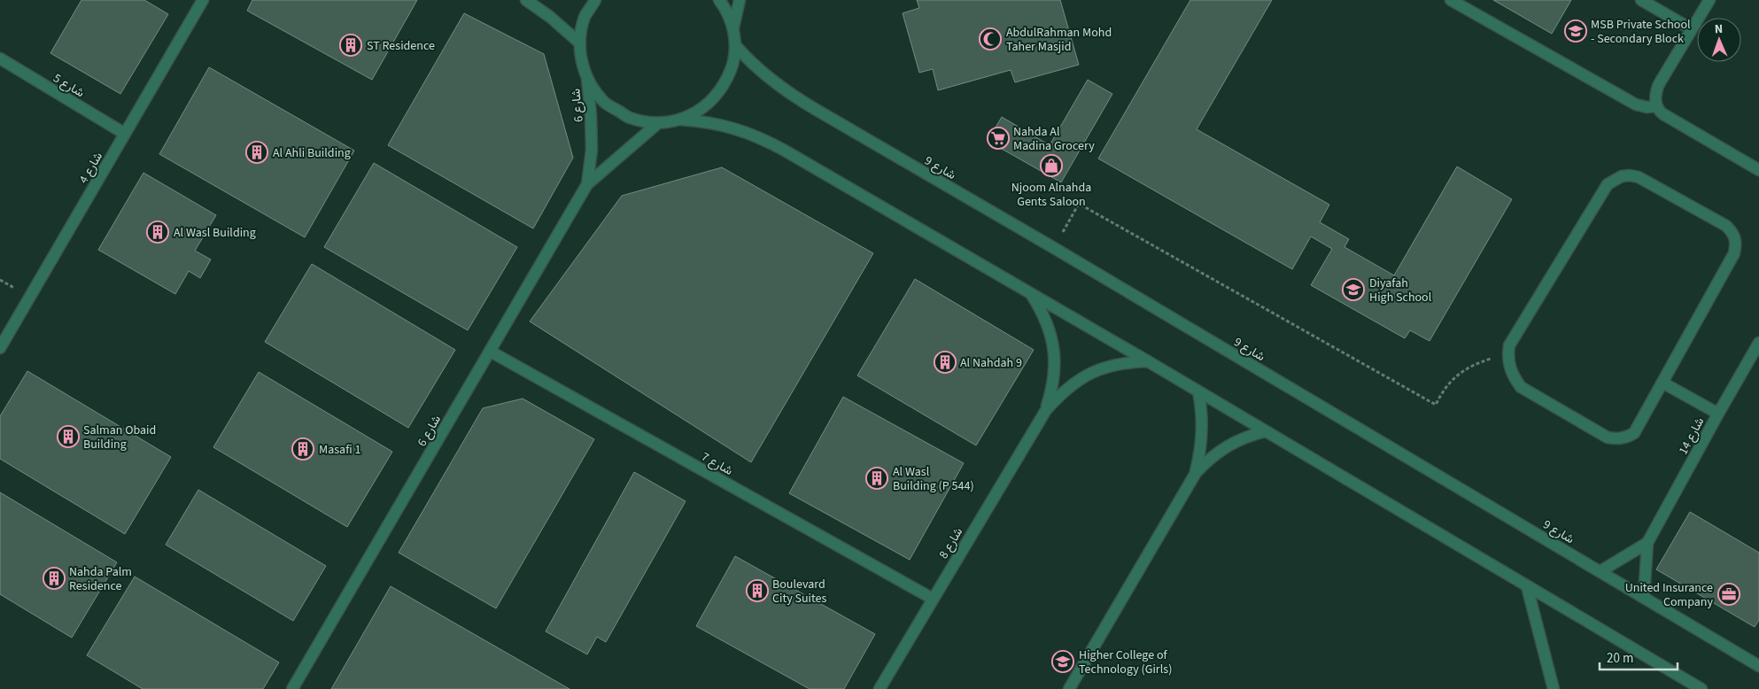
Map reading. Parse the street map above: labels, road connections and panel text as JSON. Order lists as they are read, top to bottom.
{
  "streets": {
    "street": [
      "شارع 5",
      "شارع 6",
      "شارع 4",
      "شارع 9",
      "شارع 14",
      "شارع 7",
      "شارع 8"
    ]
  },
  "crossings": [
    ["شارع 5", "شارع 4"],
    ["شارع 6", "شارع 7"],
    ["شارع 9", "شارع 14"],
    ["شارع 7", "شارع 8"]
  ],
  "places": {
    "school or university": ["MSB Private School - Secondary Block", "Diyafah High School", "Higher College of Technology (Girls)"],
    "mosque": ["AbdulRahman Mohd Taher Masjid"],
    "building": [
      "ST Residence",
      "Al Ahli Building",
      "Al Wasl Building",
      "Al Nahdah 9",
      "Salman Obaid Building",
      "Masafi 1",
      "Al Wasl Building (P 544)",
      "Nahda Palm Residence",
      "Boulevard City Suites"
    ],
    "supermarket": ["Nahda Al Madina Grocery"],
    "shop": ["Njoom Alnahda Gents Saloon"],
    "office": ["United Insurance Company"]
  },
  "scale_bar": "20 m",
  "north": "top"
}
